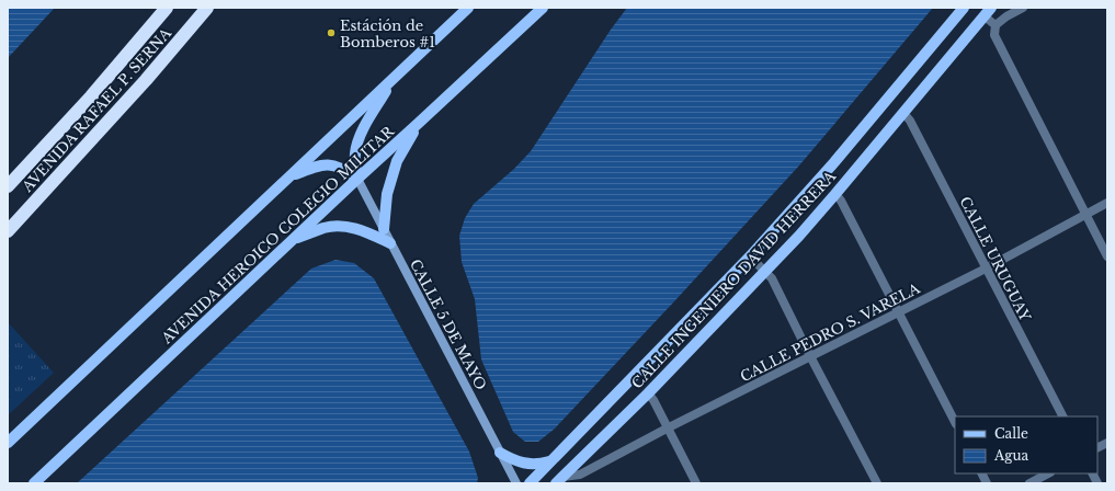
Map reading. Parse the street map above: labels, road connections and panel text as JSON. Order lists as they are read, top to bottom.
{
  "streets": {
    "highway": ["AVENIDA RAFAEL P. SERNA"],
    "main road": ["AVENIDA HEROICO COLEGIO MILITAR", "CALLE INGENIERO DAVID HERRERA"],
    "street": ["CALLE URUGUAY", "CALLE 5 DE MAYO", "CALLE PEDRO S. VARELA"]
  },
  "crossings": [
    ["AVENIDA HEROICO COLEGIO MILITAR", "CALLE 5 DE MAYO"],
    ["CALLE URUGUAY", "CALLE INGENIERO DAVID HERRERA"],
    ["CALLE URUGUAY", "CALLE PEDRO S. VARELA"],
    ["CALLE INGENIERO DAVID HERRERA", "CALLE PEDRO S. VARELA"]
  ],
  "places": ["Estáción de Bomberos #1"],
  "legend": ["Calle", "Agua"]
}
